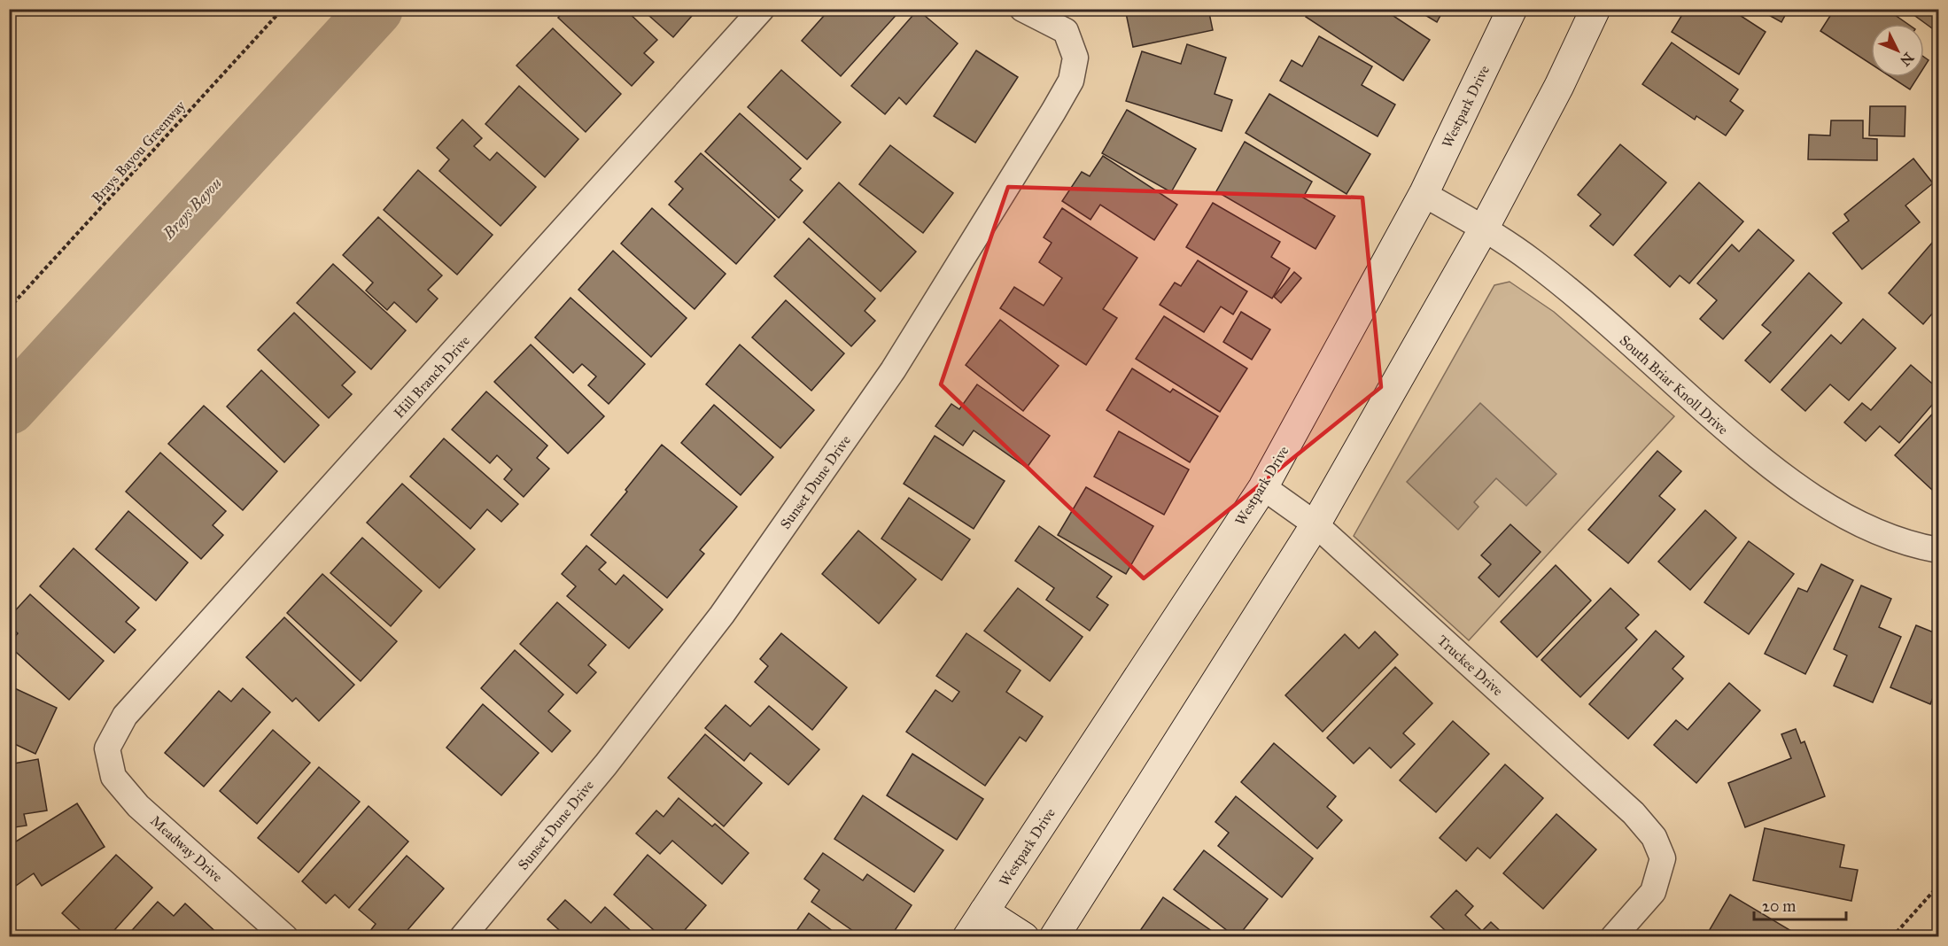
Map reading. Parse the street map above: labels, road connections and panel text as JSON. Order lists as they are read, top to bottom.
{
  "streets": {
    "main road": ["Westpark Drive"],
    "street": [
      "Hill Branch Drive",
      "South Briar Knoll Drive",
      "Sunset Dune Drive",
      "Truckee Drive",
      "Meadway Drive"
    ],
    "path": ["Brays Bayou Greenway"]
  },
  "crossings": [
    ["Westpark Drive", "South Briar Knoll Drive"],
    ["Westpark Drive", "Truckee Drive"],
    ["Hill Branch Drive", "Meadway Drive"]
  ],
  "water": ["Brays Bayou"],
  "scale_bar": "20 m",
  "north": "bottom right"
}
